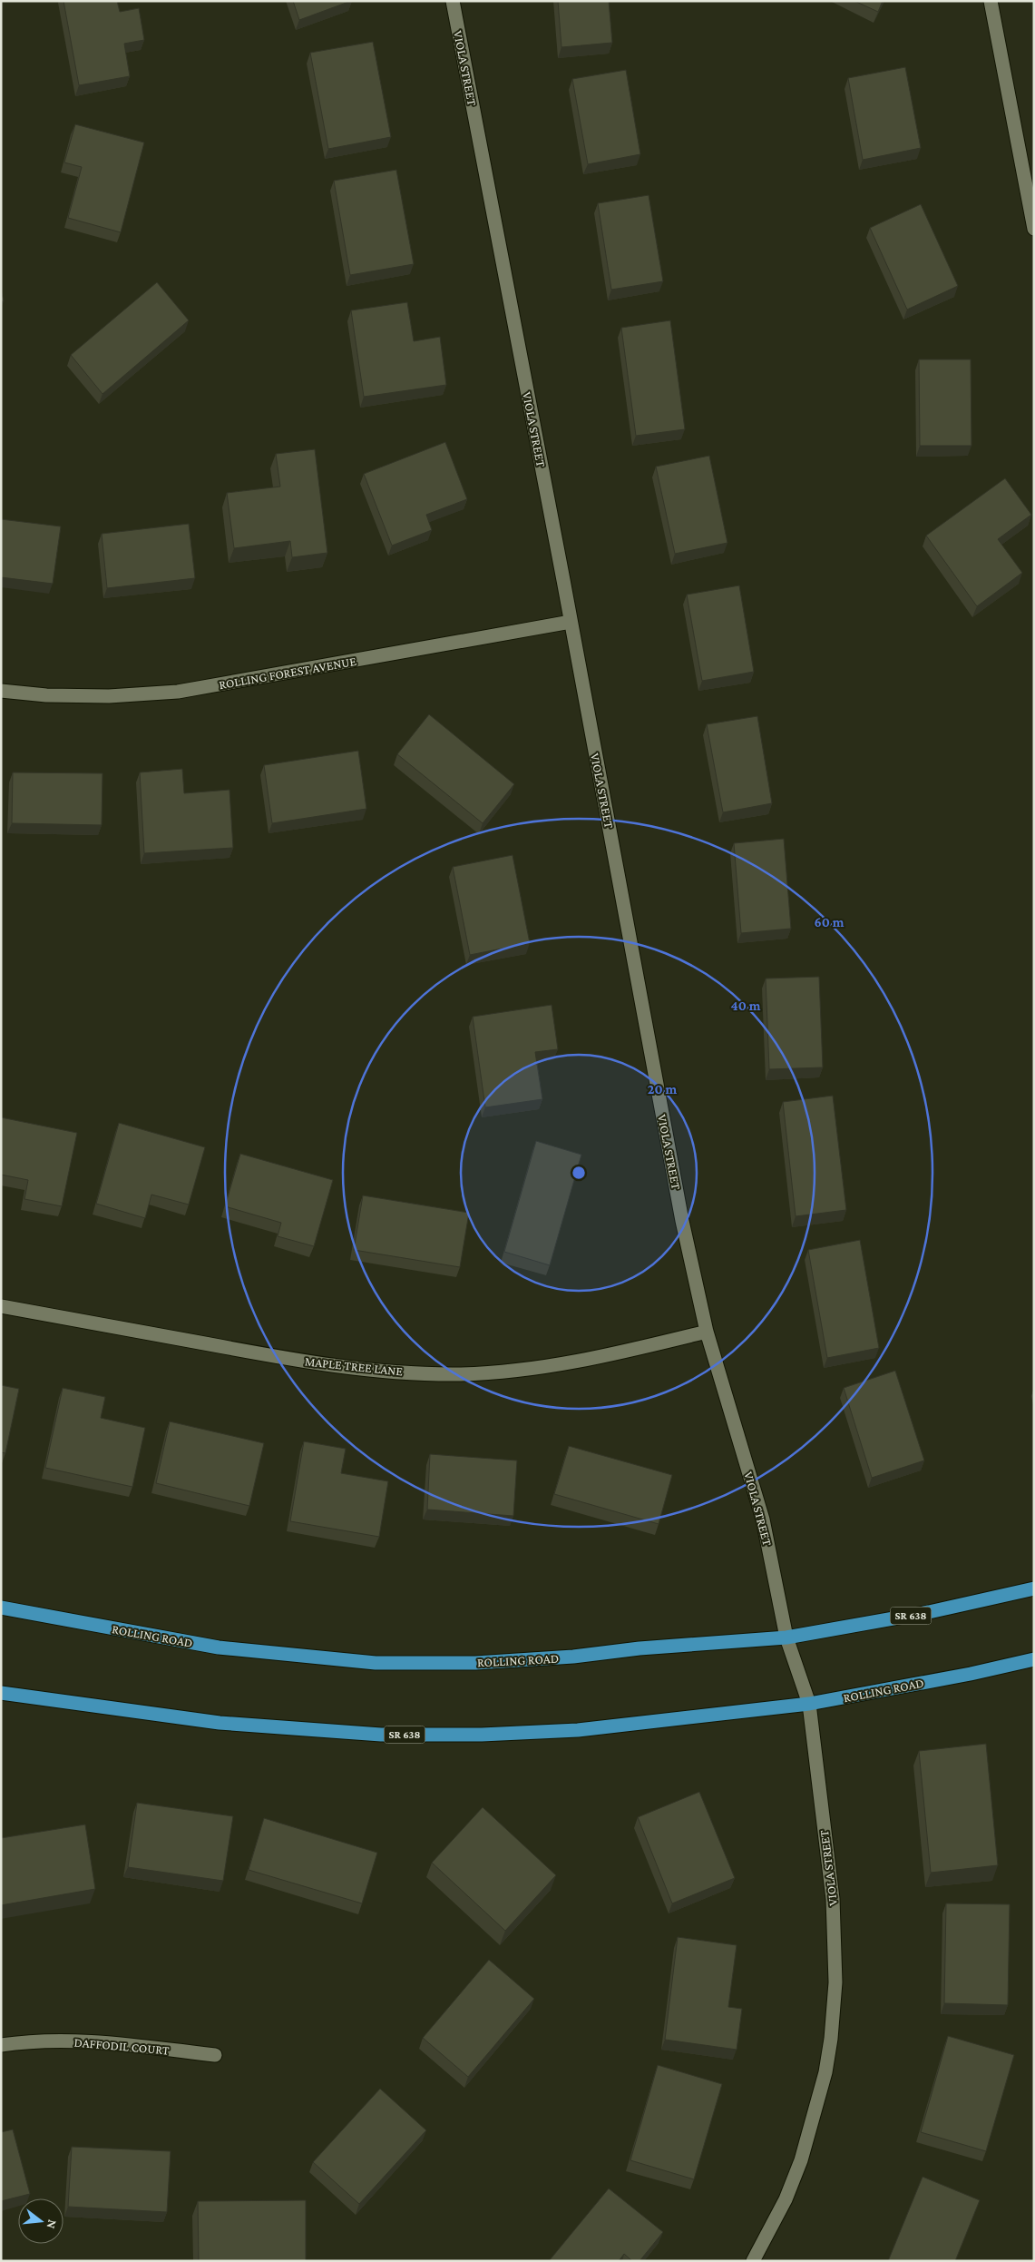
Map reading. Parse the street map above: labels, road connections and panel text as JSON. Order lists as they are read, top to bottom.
{
  "streets": {
    "main road": ["SR 638", "ROLLING ROAD"],
    "street": [
      "VIOLA STREET",
      "ROLLING FOREST AVENUE",
      "MAPLE TREE LANE",
      "DAFFODIL COURT"
    ]
  },
  "crossings": [
    ["VIOLA STREET", "ROLLING FOREST AVENUE"],
    ["VIOLA STREET", "MAPLE TREE LANE"],
    ["VIOLA STREET", "ROLLING ROAD"]
  ],
  "north": "right",
  "rings": ["60 m", "40 m", "20 m"]
}
